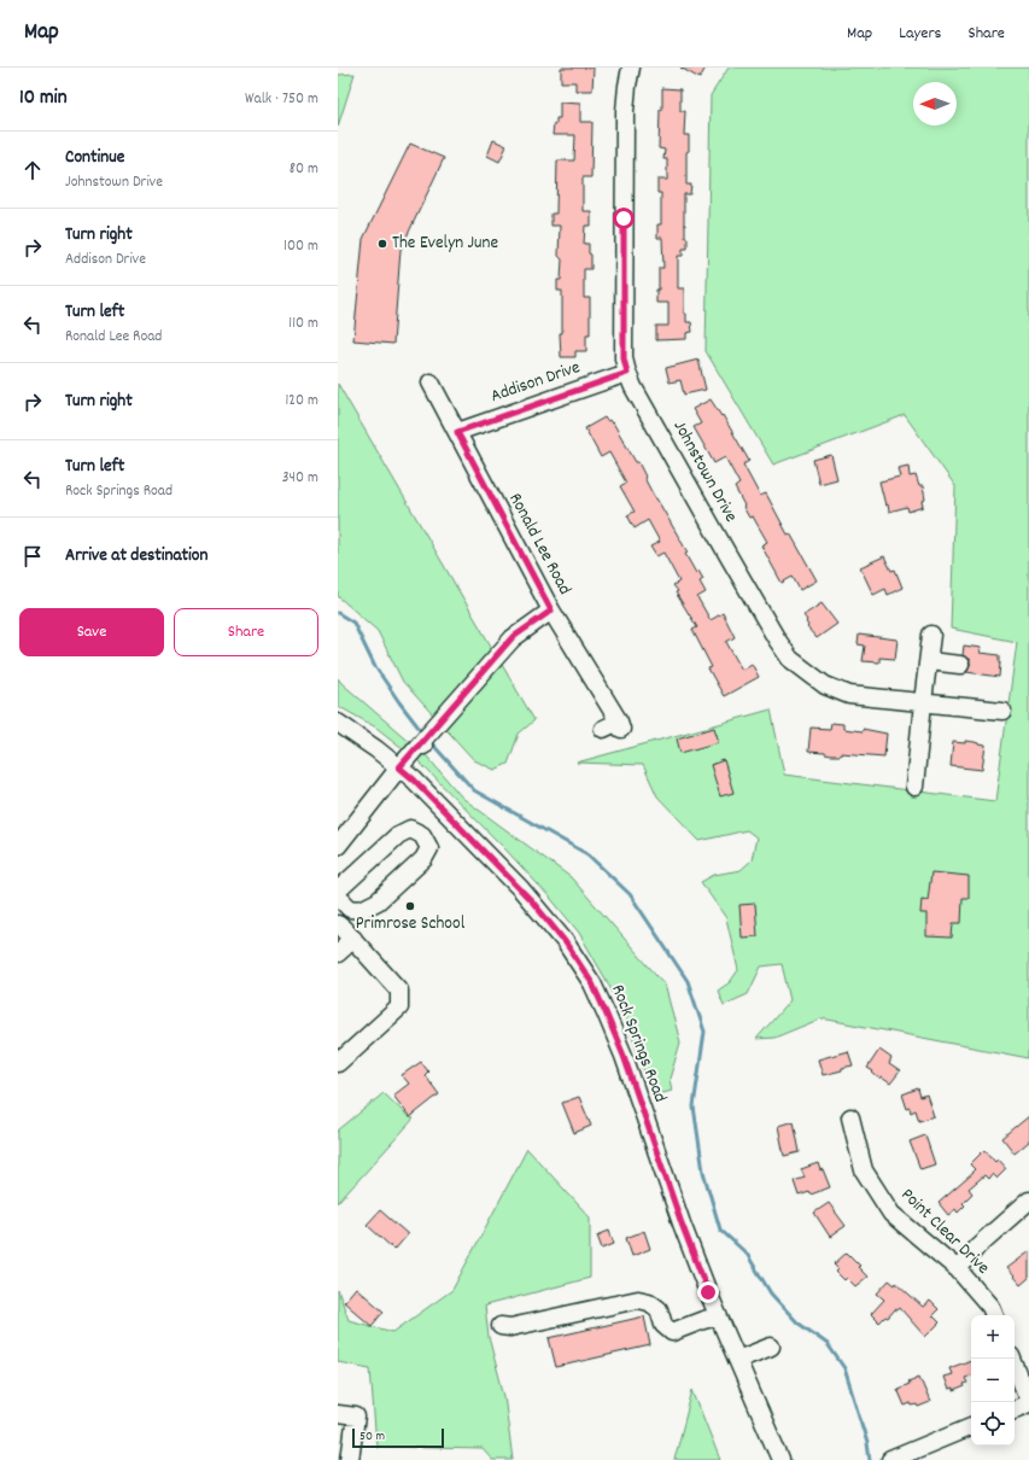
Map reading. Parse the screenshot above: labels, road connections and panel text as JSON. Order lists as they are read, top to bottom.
{
  "streets": {
    "street": [
      "Addison Drive",
      "Johnstown Drive",
      "Ronald Lee Road",
      "Rock Springs Road",
      "Point Clear Drive"
    ]
  },
  "crossings": [
    ["Addison Drive", "Johnstown Drive"],
    ["Addison Drive", "Ronald Lee Road"]
  ],
  "places": ["The Evelyn June", "Primrose School"],
  "scale_bar": "50 m",
  "north": "left",
  "page": {
    "header": "Map",
    "nav": ["Map", "Layers", "Share"],
    "heading": ["10 min", "Walk · 750 m"],
    "list": [
      ["Continue", "Johnstown Drive", "80 m"],
      ["Turn right", "Addison Drive", "100 m"],
      ["Turn left", "Ronald Lee Road", "110 m"],
      ["Turn right", "120 m"],
      ["Turn left", "Rock Springs Road", "340 m"],
      "Arrive at destination"
    ],
    "buttons": ["Save", "Share"],
    "map_buttons": ["+", "−"],
    "scale": "50 m"
  }
}
